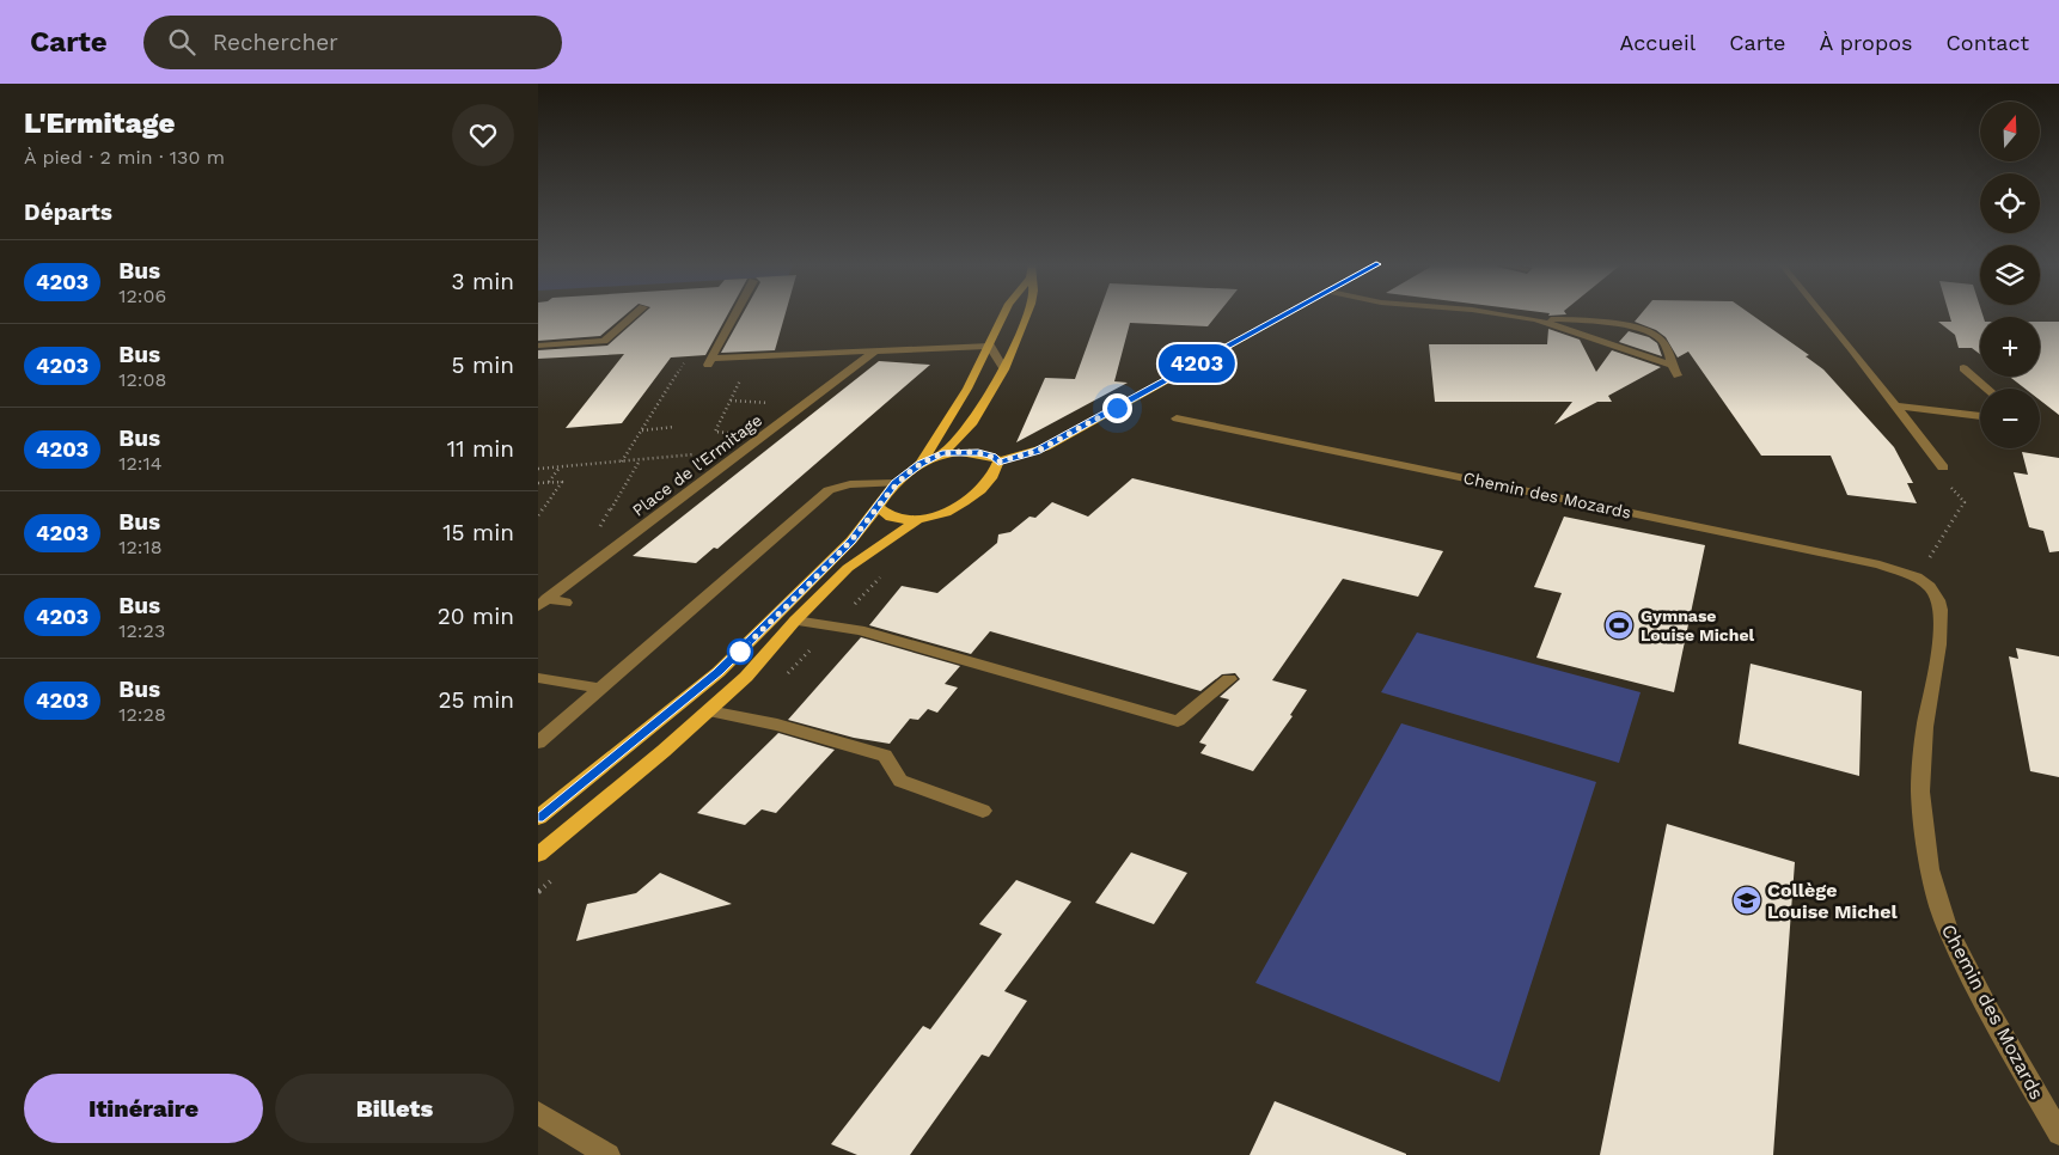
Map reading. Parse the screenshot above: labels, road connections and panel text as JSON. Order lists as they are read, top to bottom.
{
  "streets": {
    "street": ["Place de l'Ermitage", "Chemin des Mozards"]
  },
  "places": {
    "sports": ["Gymnase Louise Michel"],
    "school or university": ["Collège Louise Michel"]
  },
  "lines": ["bus line 4203"],
  "north": "top",
  "page": {
    "header": "Carte",
    "search": "Rechercher",
    "nav": [
      "Accueil",
      "Carte",
      "À propos",
      "Contact"
    ],
    "heading": [
      ["L'Ermitage", "À pied · 2 min · 130 m"],
      "Départs"
    ],
    "on_map": "4203",
    "map_buttons": ["+", "−"],
    "list": [
      {
        "mark": "4203",
        "name": "Bus",
        "note": "12:06",
        "value": "3 min"
      },
      {
        "mark": "4203",
        "name": "Bus",
        "note": "12:08",
        "value": "5 min"
      },
      {
        "mark": "4203",
        "name": "Bus",
        "note": "12:14",
        "value": "11 min"
      },
      {
        "mark": "4203",
        "name": "Bus",
        "note": "12:18",
        "value": "15 min"
      },
      {
        "mark": "4203",
        "name": "Bus",
        "note": "12:23",
        "value": "20 min"
      },
      {
        "mark": "4203",
        "name": "Bus",
        "note": "12:28",
        "value": "25 min"
      }
    ],
    "buttons": ["Itinéraire", "Billets"]
  }
}
